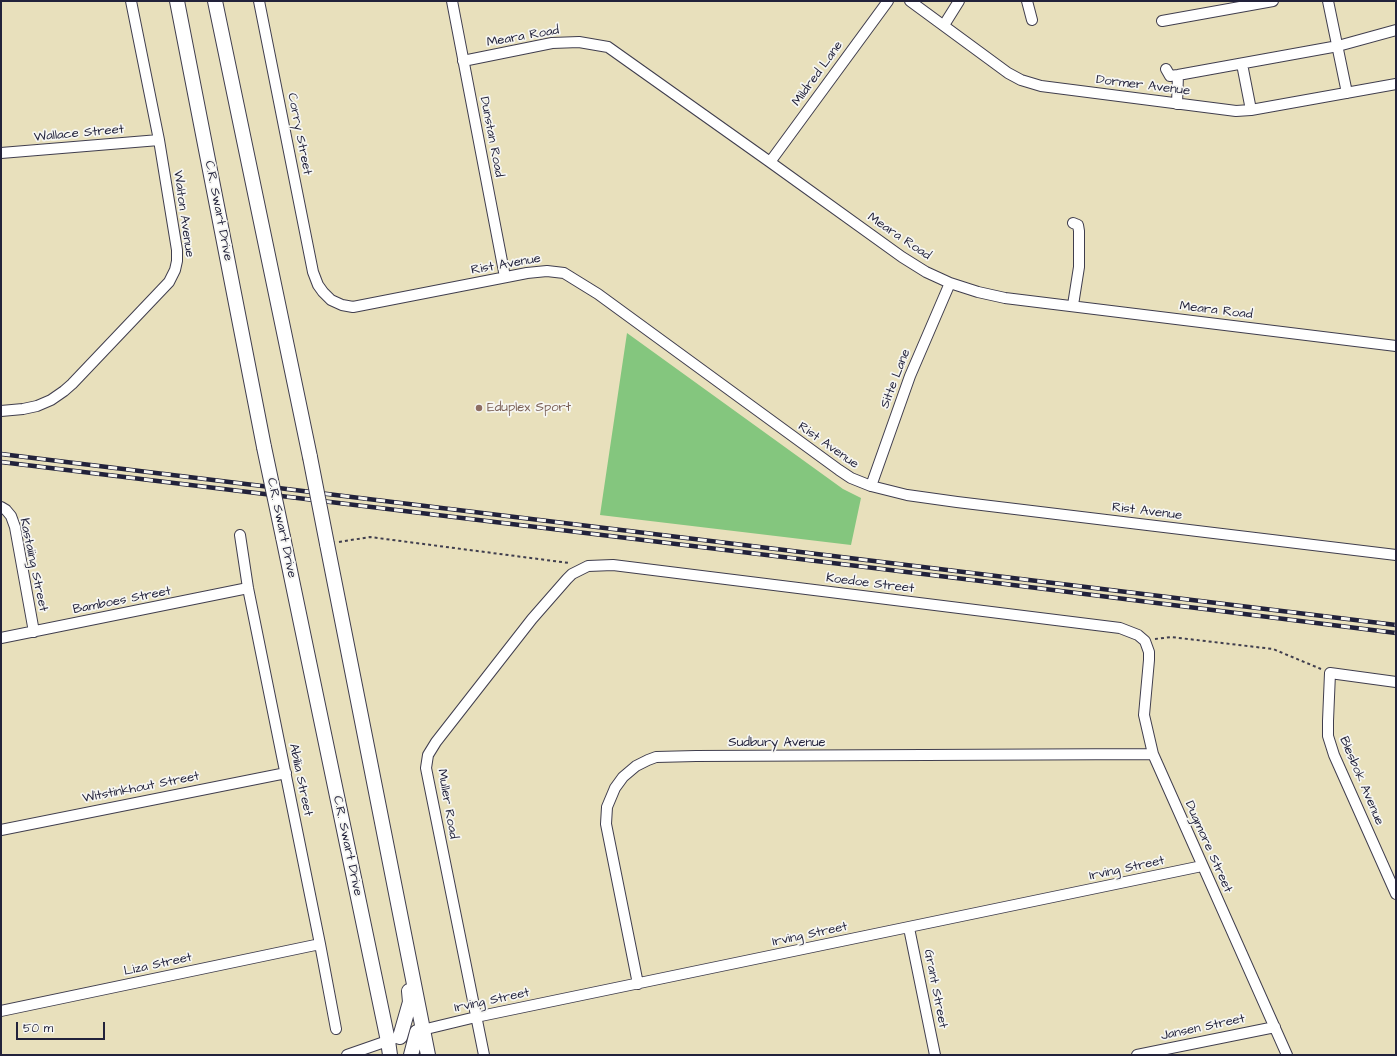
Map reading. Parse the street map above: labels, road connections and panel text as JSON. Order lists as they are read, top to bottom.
{
  "streets": {
    "main road": ["C.R. Swart Drive"],
    "street": [
      "Meara Road",
      "Mildred Lane",
      "Dormer Avenue",
      "Wallace Street",
      "Corry Street",
      "Dunstan Road",
      "Walton Avenue",
      "Rist Avenue",
      "Sitte Lane",
      "Kastaiing Street",
      "Koedoe Street",
      "Bamboes Street",
      "Sudbury Avenue",
      "Abilia Street",
      "Blesbok Avenue",
      "Witstinkhout Street",
      "Muller Road",
      "Dugmore Street",
      "Irving Street",
      "Liza Street",
      "Grant Street",
      "Jansen Street"
    ]
  },
  "crossings": [
    ["Meara Road", "Mildred Lane"],
    ["Meara Road", "Dunstan Road"],
    ["Meara Road", "Sitte Lane"],
    ["Wallace Street", "Walton Avenue"],
    ["Corry Street", "Rist Avenue"],
    ["Dunstan Road", "Rist Avenue"],
    ["C.R. Swart Drive", "Irving Street"],
    ["Rist Avenue", "Sitte Lane"],
    ["Kastaiing Street", "Bamboes Street"],
    ["Koedoe Street", "Muller Road"],
    ["Koedoe Street", "Dugmore Street"],
    ["Bamboes Street", "Abilia Street"],
    ["Sudbury Avenue", "Dugmore Street"],
    ["Sudbury Avenue", "Irving Street"],
    ["Abilia Street", "Witstinkhout Street"],
    ["Abilia Street", "Liza Street"],
    ["Muller Road", "Irving Street"],
    ["Dugmore Street", "Irving Street"],
    ["Dugmore Street", "Jansen Street"],
    ["Irving Street", "Grant Street"]
  ],
  "places": ["Eduplex Sport"],
  "scale_bar": "50 m"
}
